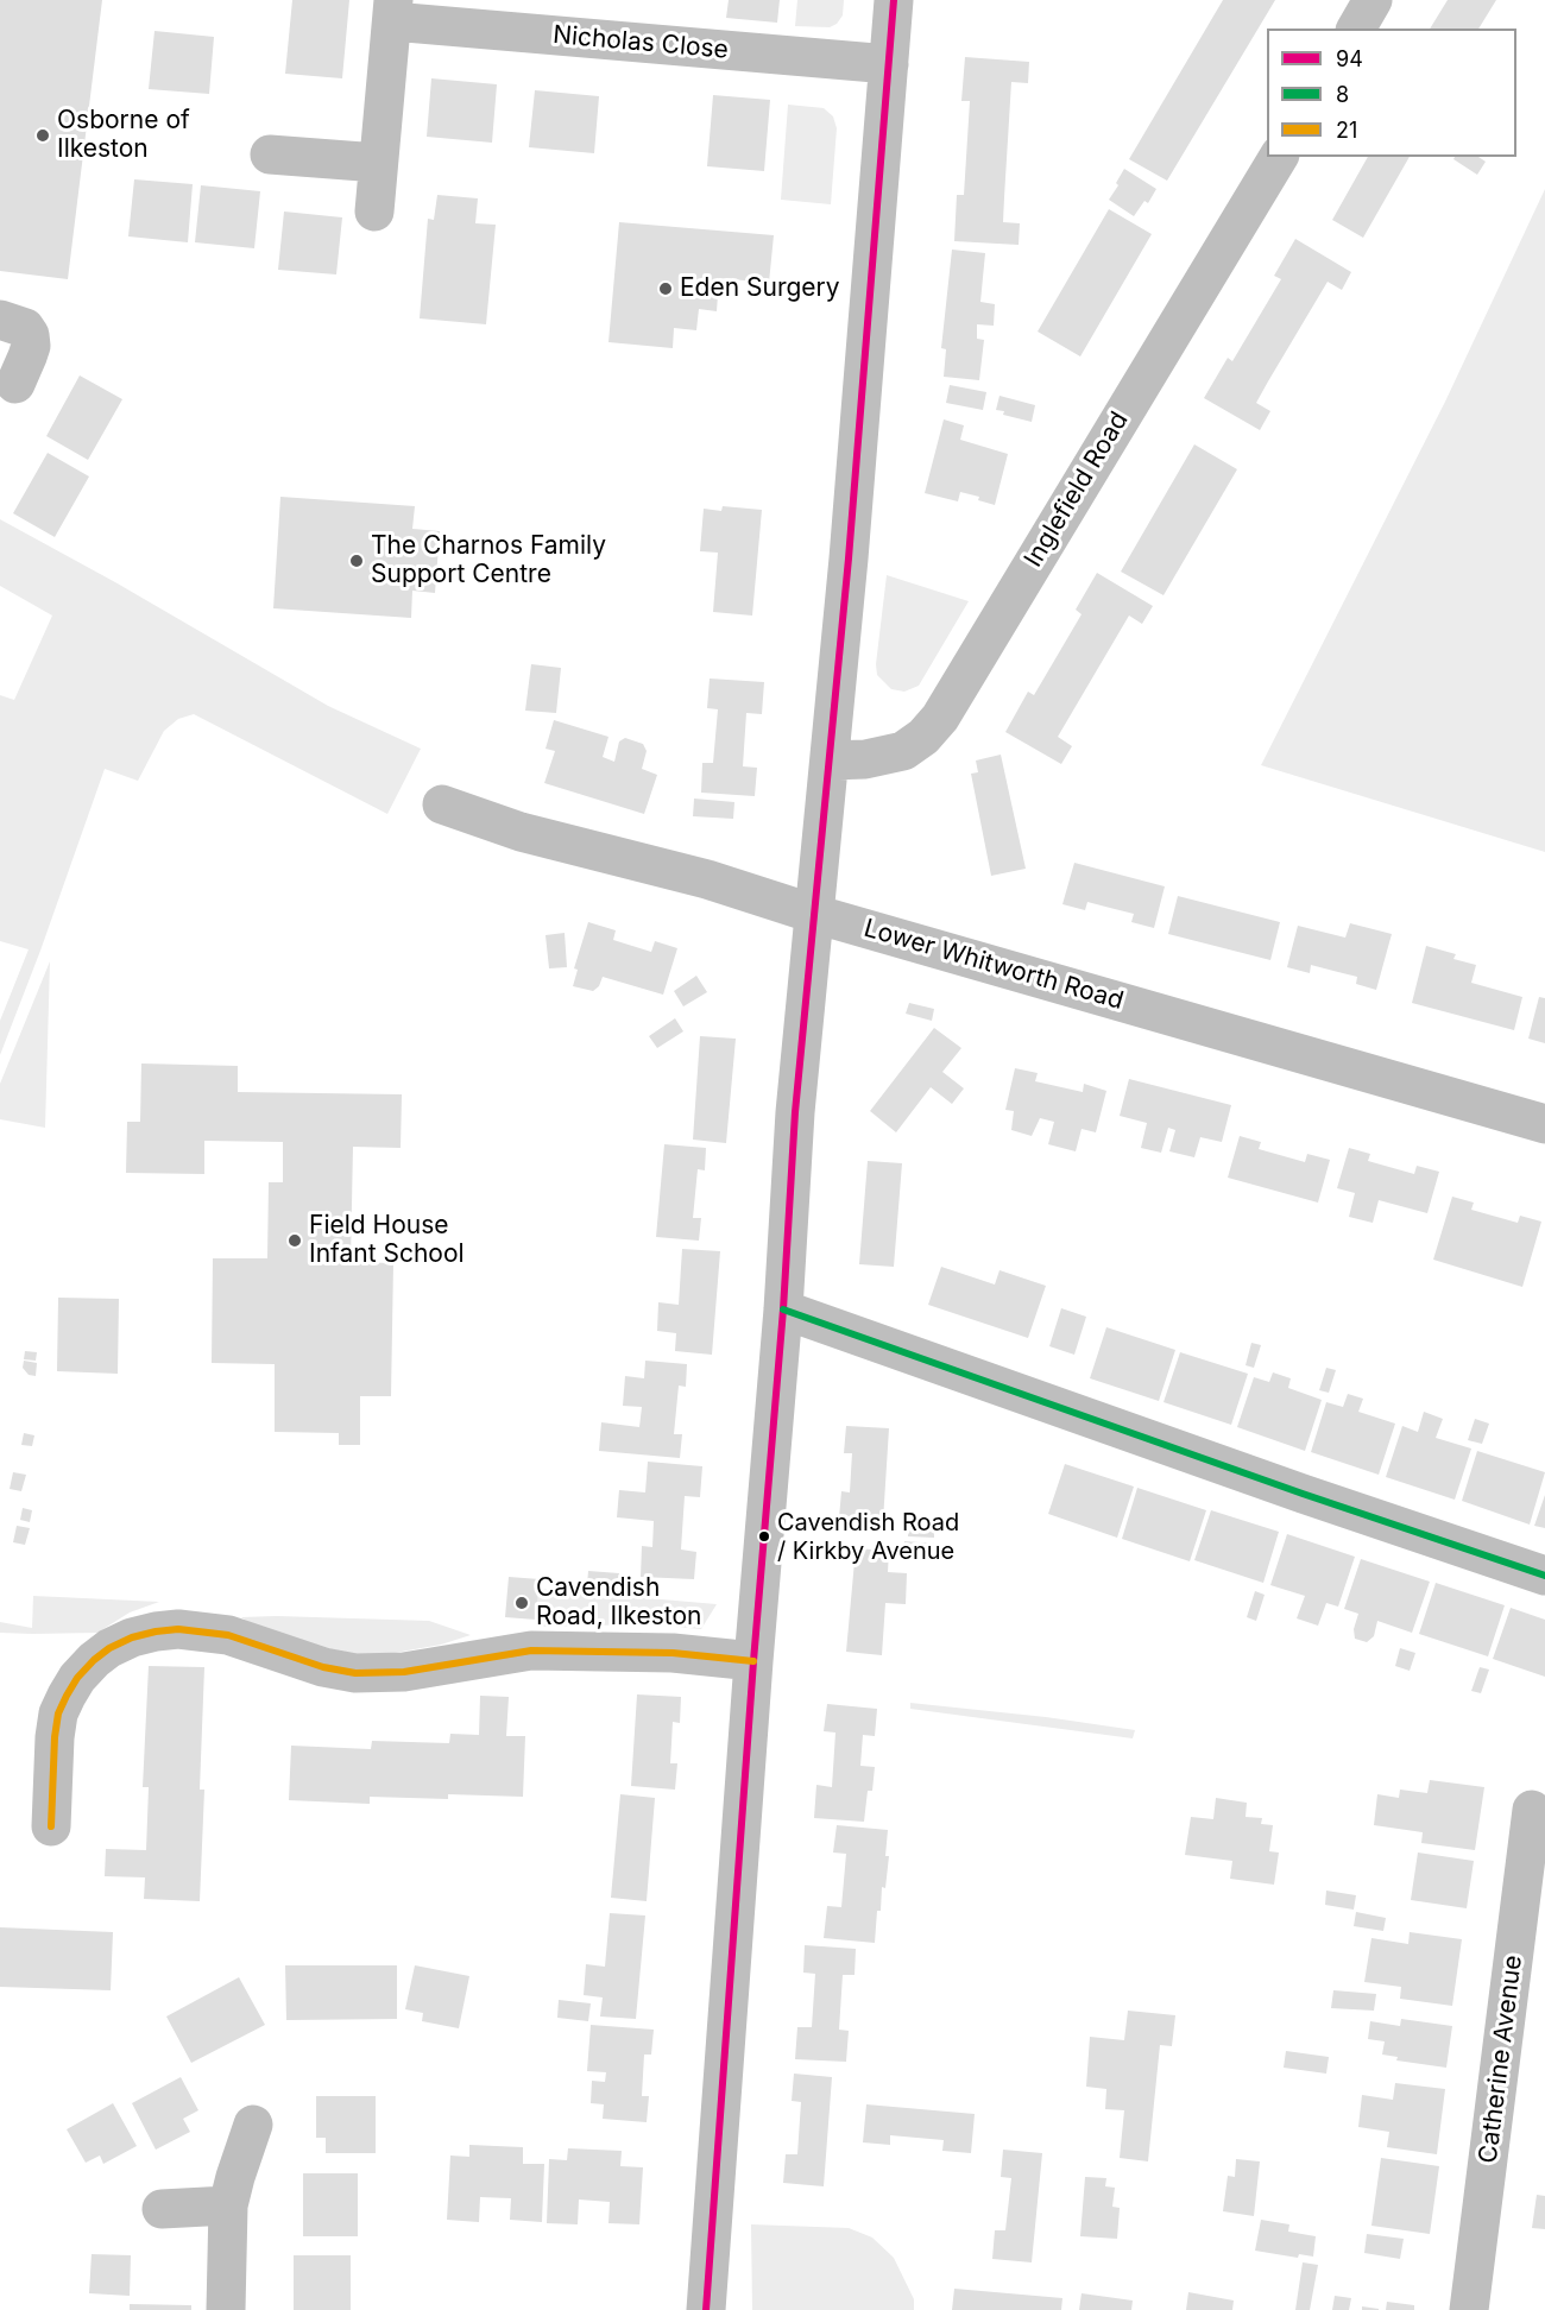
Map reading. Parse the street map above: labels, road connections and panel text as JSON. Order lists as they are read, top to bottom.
{
  "streets": {
    "street": [
      "Nicholas Close",
      "Inglefield Road",
      "Lower Whitworth Road",
      "Catherine Avenue"
    ]
  },
  "places": [
    "Osborne of Ilkeston",
    "Eden Surgery",
    "The Charnos Family Support Centre",
    "Field House Infant School",
    "Cavendish Road / Kirkby Avenue",
    "Cavendish Road, Ilkeston"
  ],
  "lines": ["transit line 94", "transit line 8", "transit line 21"],
  "legend": ["94", "8", "21"]
}
